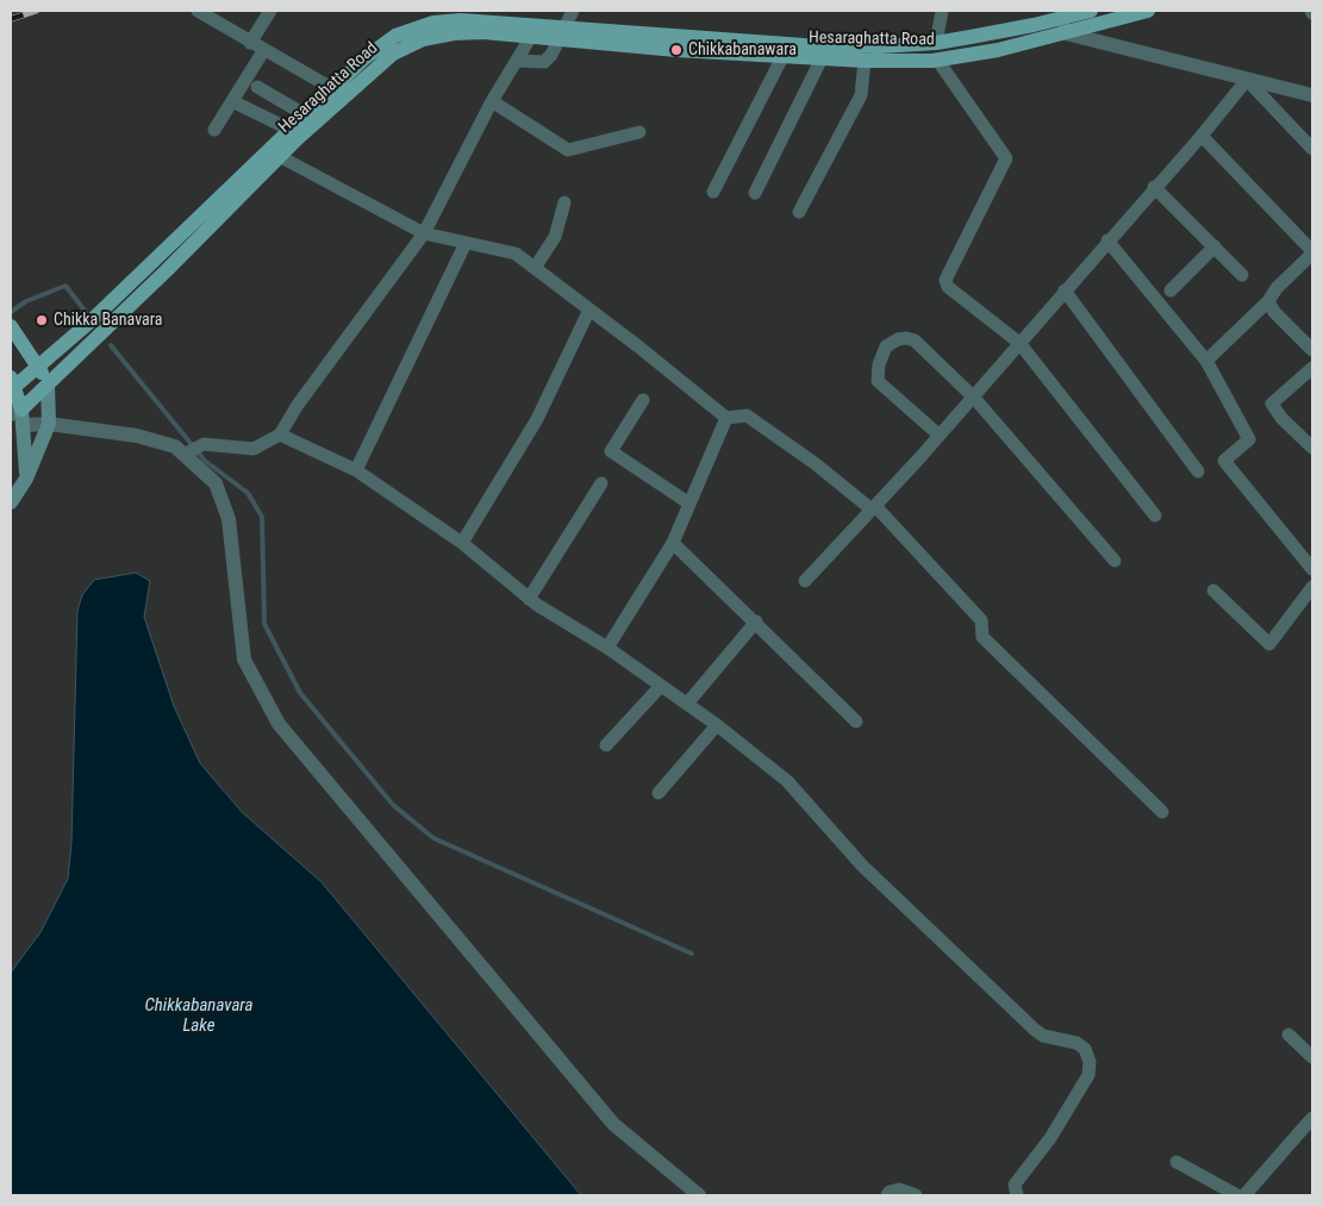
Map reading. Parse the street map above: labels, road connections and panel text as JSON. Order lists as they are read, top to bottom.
{
  "streets": {
    "main road": ["Hesaraghatta Road"]
  },
  "water": ["Chikkabanavara Lake"],
  "places": ["Chikkabanawara", "Chikka Banavara"]
}
